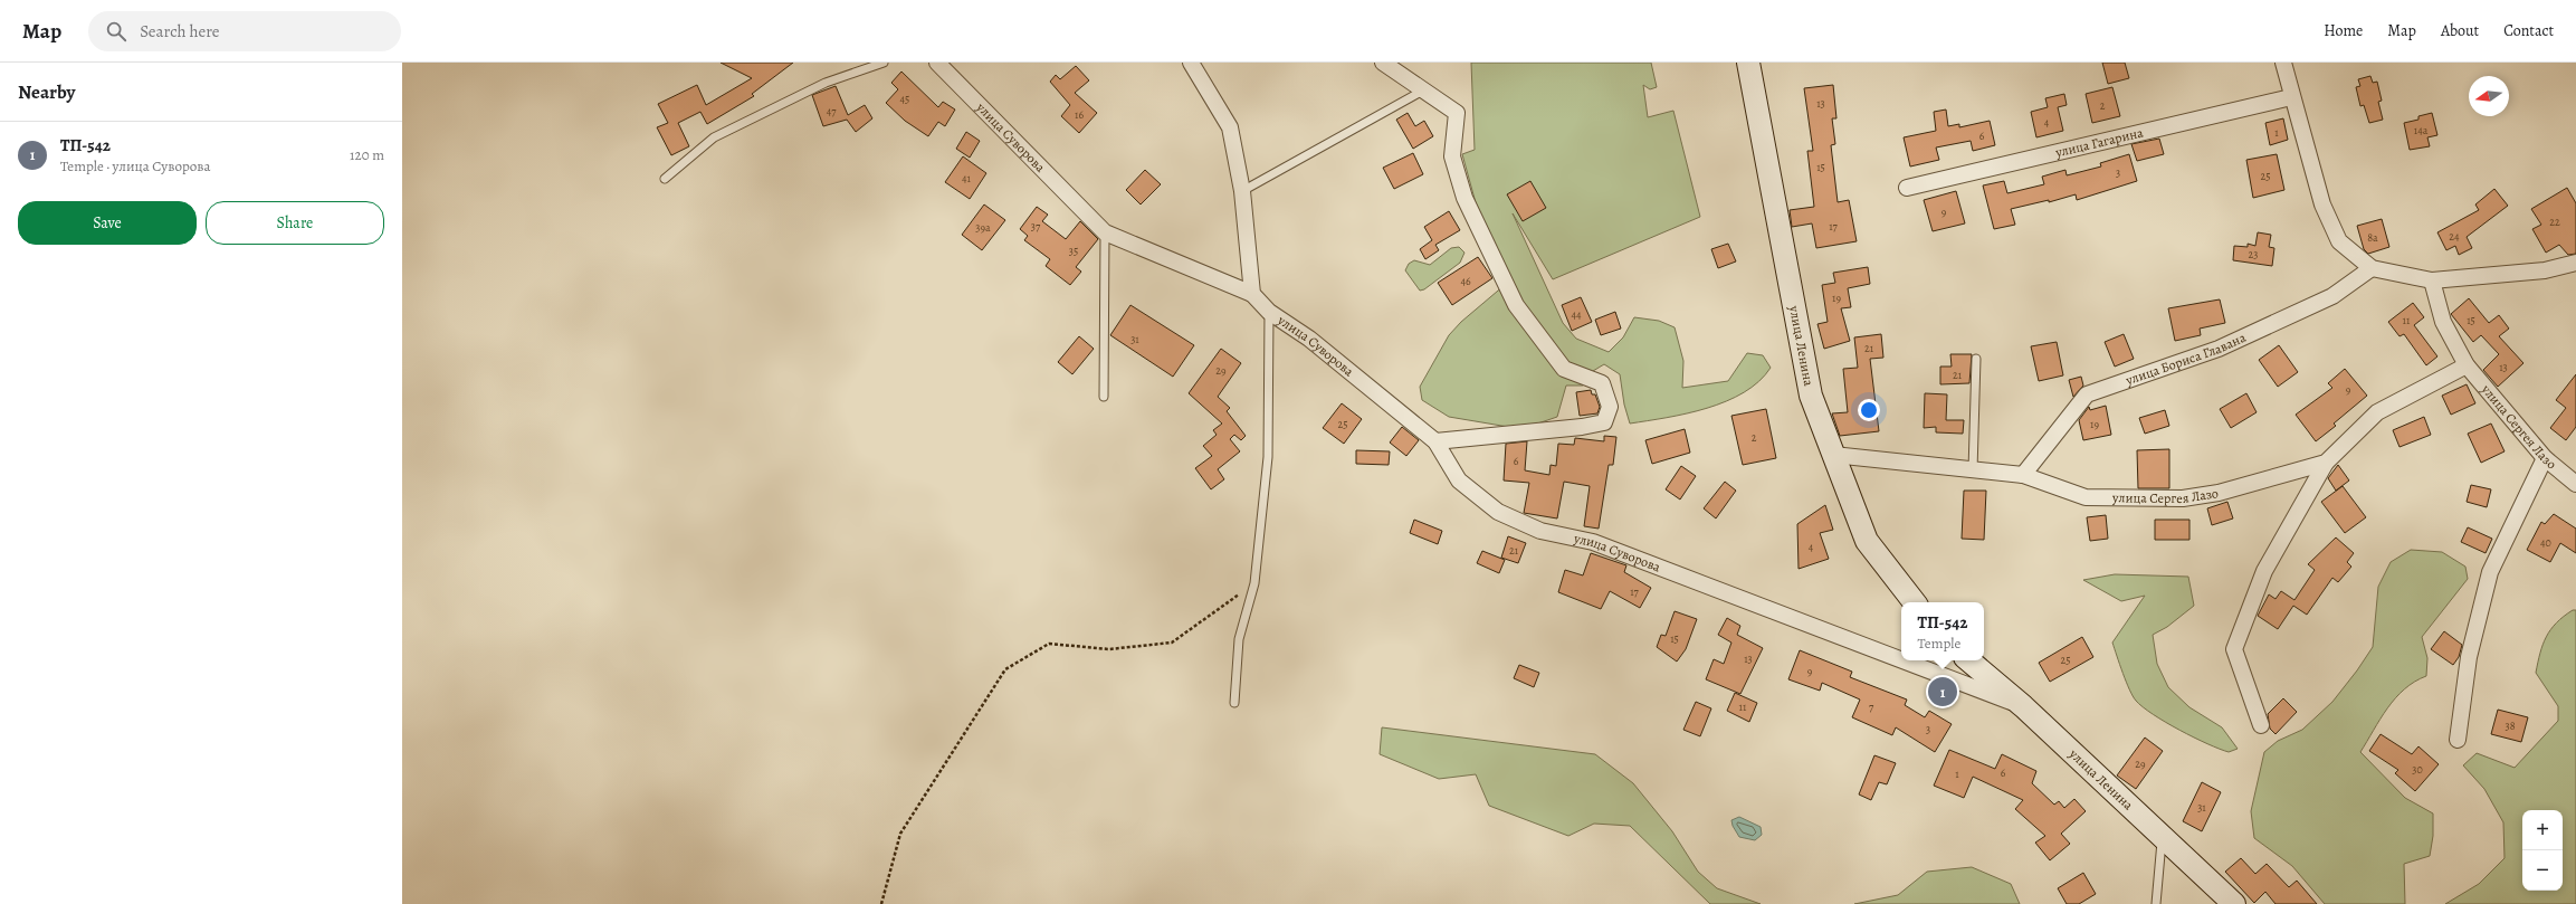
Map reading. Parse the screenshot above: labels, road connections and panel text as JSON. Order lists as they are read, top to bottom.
{
  "streets": {
    "main road": ["улица Ленина"],
    "street": [
      "улица Суворова",
      "улица Гагарина",
      "улица Бориса Главана",
      "улица Сергея Лазо"
    ]
  },
  "crossings": [
    ["улица Суворова", "улица Ленина"],
    ["улица Ленина", "улица Сергея Лазо"],
    ["улица Бориса Главана", "улица Сергея Лазо"]
  ],
  "house_numbers": [
    "45",
    "13",
    "2",
    "47",
    "16",
    "4",
    "14а",
    "1",
    "6",
    "15",
    "3",
    "25",
    "41",
    "9",
    "22",
    "37",
    "17",
    "39а",
    "24",
    "8а",
    "35",
    "23",
    "46",
    "19",
    "44",
    "11",
    "15",
    "31",
    "21",
    "13",
    "29",
    "21",
    "9",
    "25",
    "19",
    "2",
    "6",
    "40",
    "4",
    "21",
    "17",
    "15",
    "13",
    "25",
    "9",
    "11",
    "7",
    "38",
    "3",
    "29",
    "30",
    "6",
    "1",
    "31"
  ],
  "north": "left",
  "page": {
    "header": "Map",
    "search": "Search here",
    "nav": [
      "Home",
      "Map",
      "About",
      "Contact"
    ],
    "heading": "Nearby",
    "list": [
      {
        "mark": "1",
        "name": "ТП-542",
        "note": "Temple · улица Суворова",
        "value": "120 m"
      }
    ],
    "buttons": ["Save", "Share"],
    "popup": ["ТП-542", "Temple"],
    "pins": "1",
    "map_buttons": ["+", "−"]
  }
}
